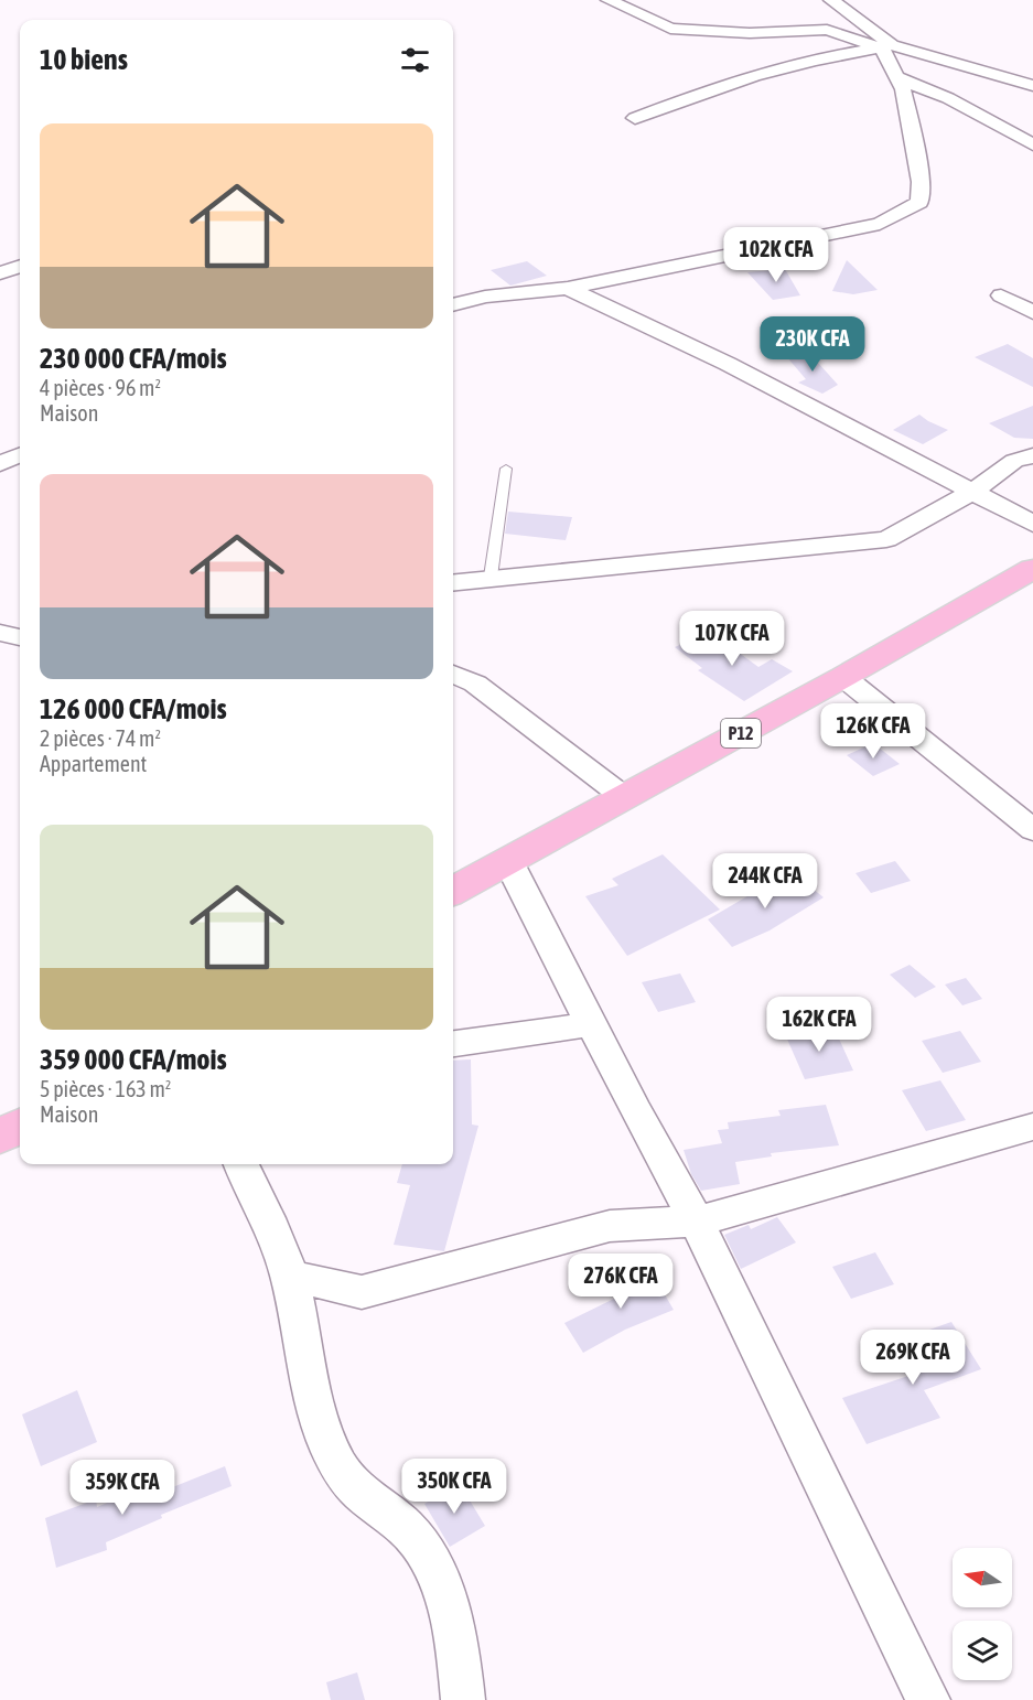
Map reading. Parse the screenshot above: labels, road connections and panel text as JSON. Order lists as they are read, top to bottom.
{
  "streets": {
    "main road": ["P12"]
  },
  "north": "left",
  "page": {
    "heading": "10 biens",
    "list": [
      {
        "name": "230 000 CFA/mois",
        "note": "4 pièces · 96 m² · Maison"
      },
      {
        "name": "126 000 CFA/mois",
        "note": "2 pièces · 74 m² · Appartement"
      },
      {
        "name": "359 000 CFA/mois",
        "note": "5 pièces · 163 m² · Maison"
      }
    ],
    "price": [
      "102K CFA",
      "230K CFA",
      "107K CFA",
      "126K CFA",
      "244K CFA",
      "162K CFA",
      "276K CFA",
      "269K CFA",
      "350K CFA",
      "359K CFA"
    ]
  }
}
